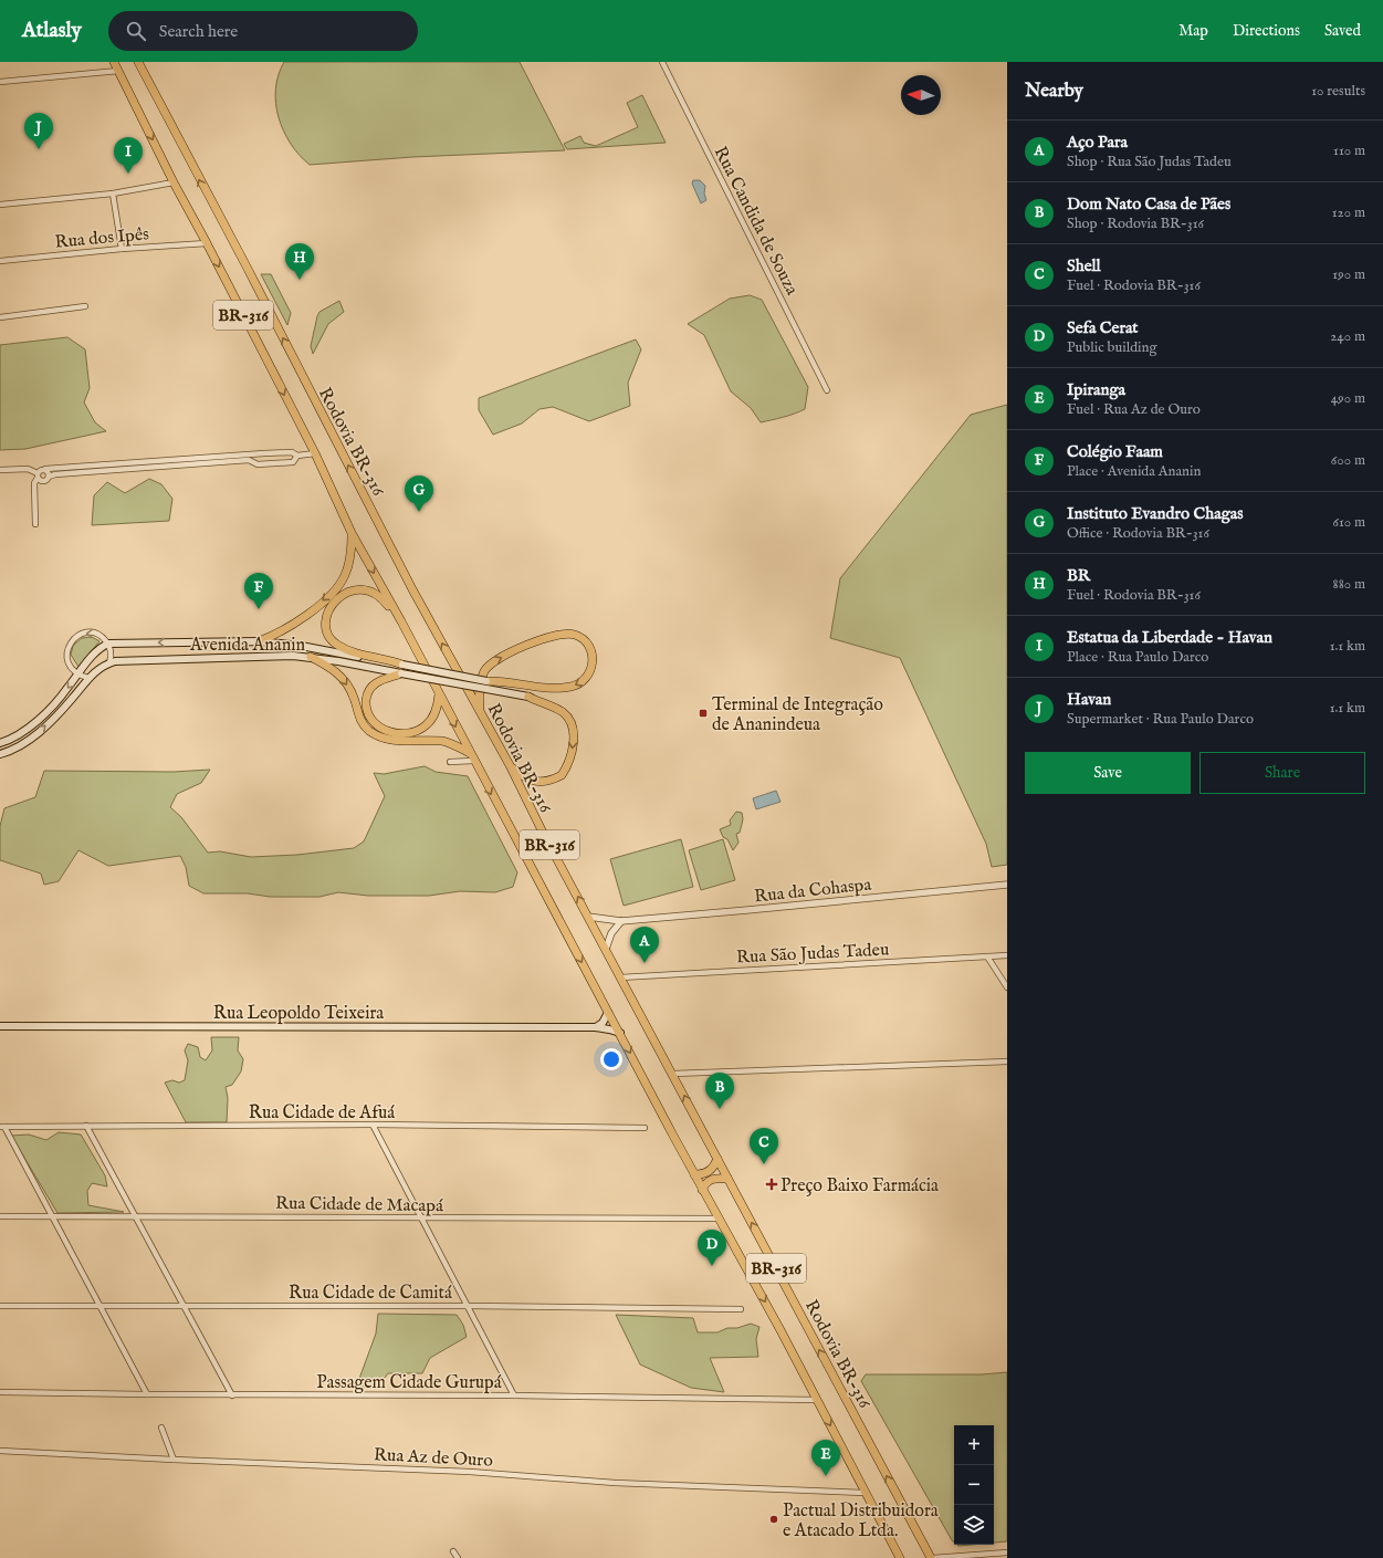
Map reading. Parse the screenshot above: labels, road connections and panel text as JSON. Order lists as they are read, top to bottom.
{
  "streets": {
    "highway": ["BR-316", "Rodovia BR-316"],
    "main road": ["Avenida Ananin", "Rua Leopoldo Teixeira"],
    "street": [
      "Rua Candida de Souza",
      "Rua dos Ipês",
      "Rua da Cohaspa",
      "Rua São Judas Tadeu",
      "Rua Cidade de Afuá",
      "Rua Cidade de Macapá",
      "Rua Cidade de Camitá",
      "Passagem Cidade Gurupá",
      "Rua Az de Ouro"
    ]
  },
  "crossings": [
    ["Rua dos Ipês", "BR-316"],
    ["BR-316", "Rua Leopoldo Teixeira"],
    ["BR-316", "Rua Cidade de Macapá"],
    ["BR-316", "Passagem Cidade Gurupá"],
    ["BR-316", "Rua Az de Ouro"],
    ["Rodovia BR-316", "Rua da Cohaspa"],
    ["Rodovia BR-316", "Rua São Judas Tadeu"]
  ],
  "places": {
    "transit": ["Terminal de Integração de Ananindeua"],
    "health": ["Preço Baixo Farmácia"],
    "other": ["Pactual Distribuidora e Atacado Ltda."]
  },
  "north": "left",
  "page": {
    "header": "Atlasly",
    "search": "Search here",
    "nav": ["Map", "Directions", "Saved"],
    "heading": ["Nearby", "10 results"],
    "pins": [
      "J",
      "I",
      "H",
      "G",
      "F",
      "A",
      "B",
      "C",
      "D",
      "E"
    ],
    "list": [
      {
        "mark": "A",
        "name": "Aço Para",
        "note": "Shop · Rua São Judas Tadeu",
        "value": "110 m"
      },
      {
        "mark": "B",
        "name": "Dom Nato Casa de Pães",
        "note": "Shop · Rodovia BR-316",
        "value": "120 m"
      },
      {
        "mark": "C",
        "name": "Shell",
        "note": "Fuel · Rodovia BR-316",
        "value": "190 m"
      },
      {
        "mark": "D",
        "name": "Sefa Cerat",
        "note": "Public building",
        "value": "240 m"
      },
      {
        "mark": "E",
        "name": "Ipiranga",
        "note": "Fuel · Rua Az de Ouro",
        "value": "490 m"
      },
      {
        "mark": "F",
        "name": "Colégio Faam",
        "note": "Place · Avenida Ananin",
        "value": "600 m"
      },
      {
        "mark": "G",
        "name": "Instituto Evandro Chagas",
        "note": "Office · Rodovia BR-316",
        "value": "610 m"
      },
      {
        "mark": "H",
        "name": "BR",
        "note": "Fuel · Rodovia BR-316",
        "value": "880 m"
      },
      {
        "mark": "I",
        "name": "Estatua da Liberdade - Havan",
        "note": "Place · Rua Paulo Darco",
        "value": "1.1 km"
      },
      {
        "mark": "J",
        "name": "Havan",
        "note": "Supermarket · Rua Paulo Darco",
        "value": "1.1 km"
      }
    ],
    "buttons": ["Save", "Share"],
    "map_buttons": ["+", "−"]
  }
}
